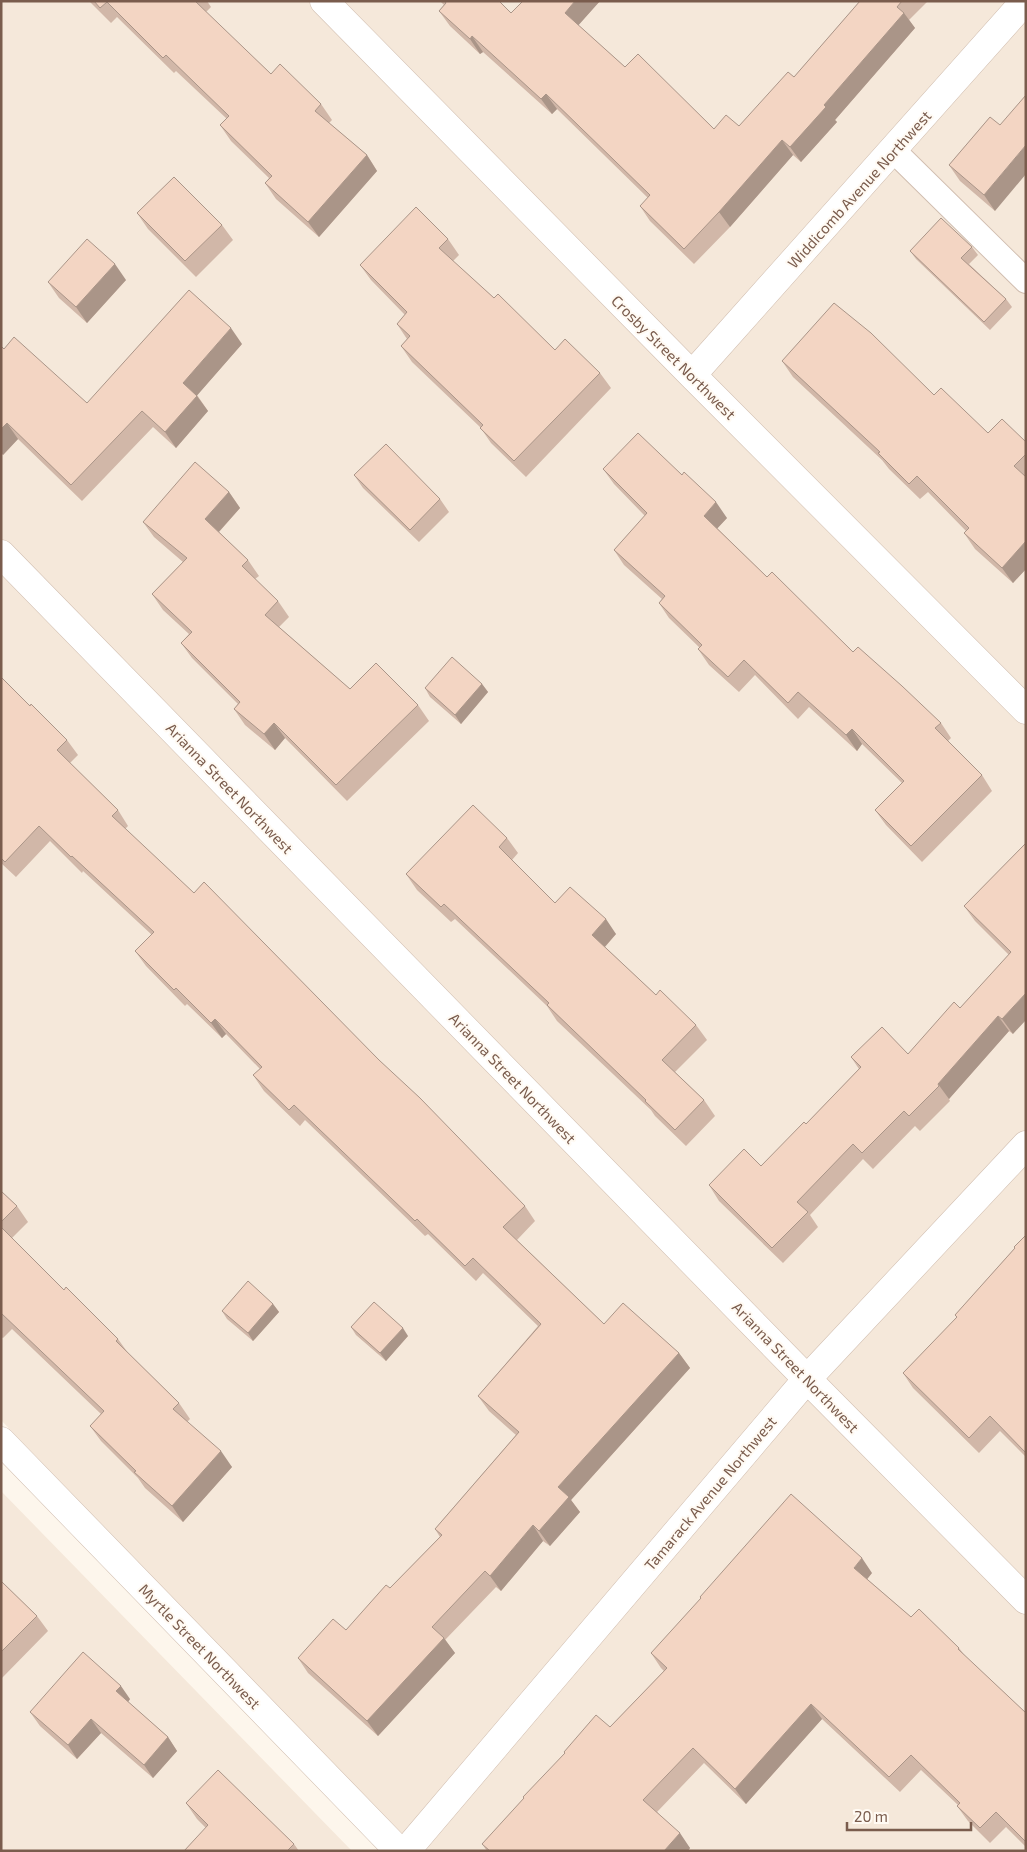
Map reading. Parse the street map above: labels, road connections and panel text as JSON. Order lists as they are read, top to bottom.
{
  "streets": {
    "street": [
      "Widdicomb Avenue Northwest",
      "Crosby Street Northwest",
      "Arianna Street Northwest",
      "Tamarack Avenue Northwest",
      "Myrtle Street Northwest"
    ]
  },
  "crossings": [
    ["Widdicomb Avenue Northwest", "Crosby Street Northwest"],
    ["Arianna Street Northwest", "Tamarack Avenue Northwest"]
  ],
  "scale_bar": "20 m"
}
